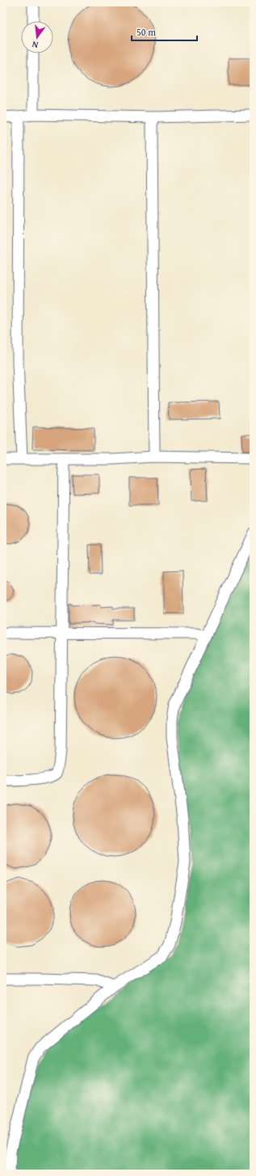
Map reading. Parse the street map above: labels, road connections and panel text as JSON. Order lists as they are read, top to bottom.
{
  "scale_bar": "50 m",
  "north": "bottom"
}
